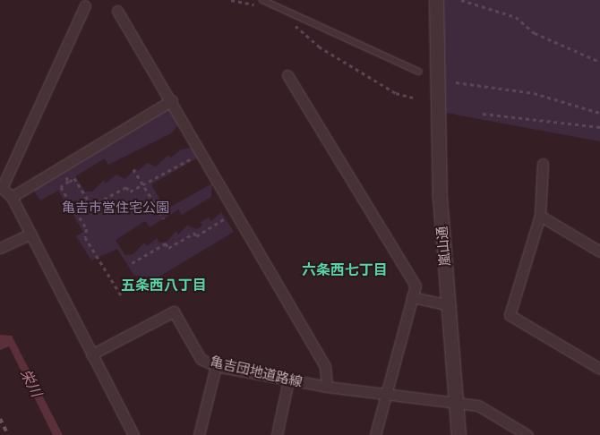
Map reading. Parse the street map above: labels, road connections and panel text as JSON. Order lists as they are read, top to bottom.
{
  "streets": {
    "street": ["嵐山通", "亀吉団地道路線"]
  },
  "crossings": [
    ["嵐山通", "亀吉団地道路線"]
  ],
  "districts": ["六条西七丁目", "五条西八丁目"],
  "water": ["栄川"],
  "parks": ["亀吉市営住宅公園"]
}
